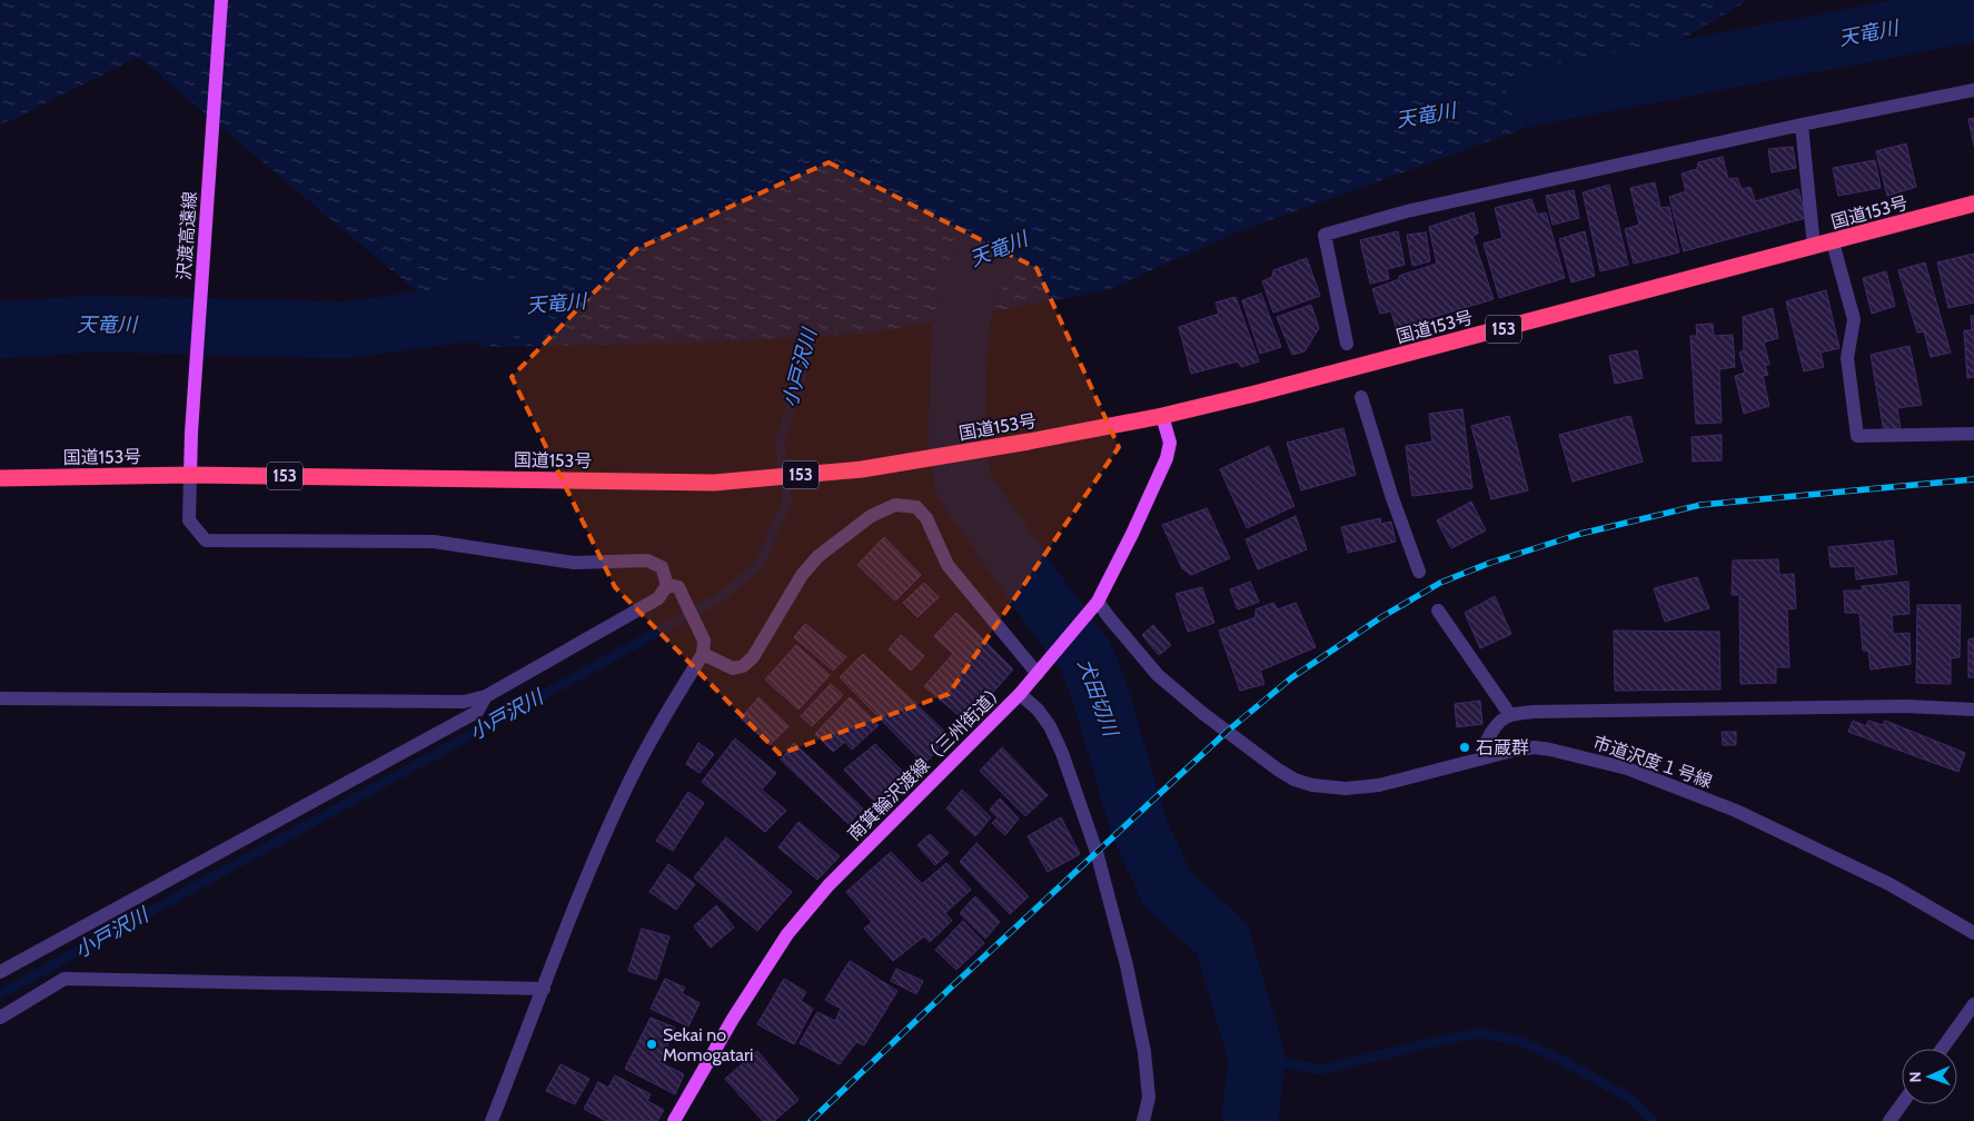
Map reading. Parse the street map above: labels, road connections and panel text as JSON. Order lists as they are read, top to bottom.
{
  "streets": {
    "highway": ["国道153号", "153"],
    "main road": ["沢渡高遠線", "南箕輪沢渡線（三州街道）"],
    "street": ["市道沢度１号線"]
  },
  "crossings": [
    ["国道153号", "沢渡高遠線"],
    ["国道153号", "南箕輪沢渡線（三州街道）"],
    ["南箕輪沢渡線（三州街道）", "市道沢度１号線"]
  ],
  "water": ["天竜川", "小戸沢川", "犬田切川"],
  "places": ["石蔵群", "Sekai no Momogatari"],
  "north": "left"
}
